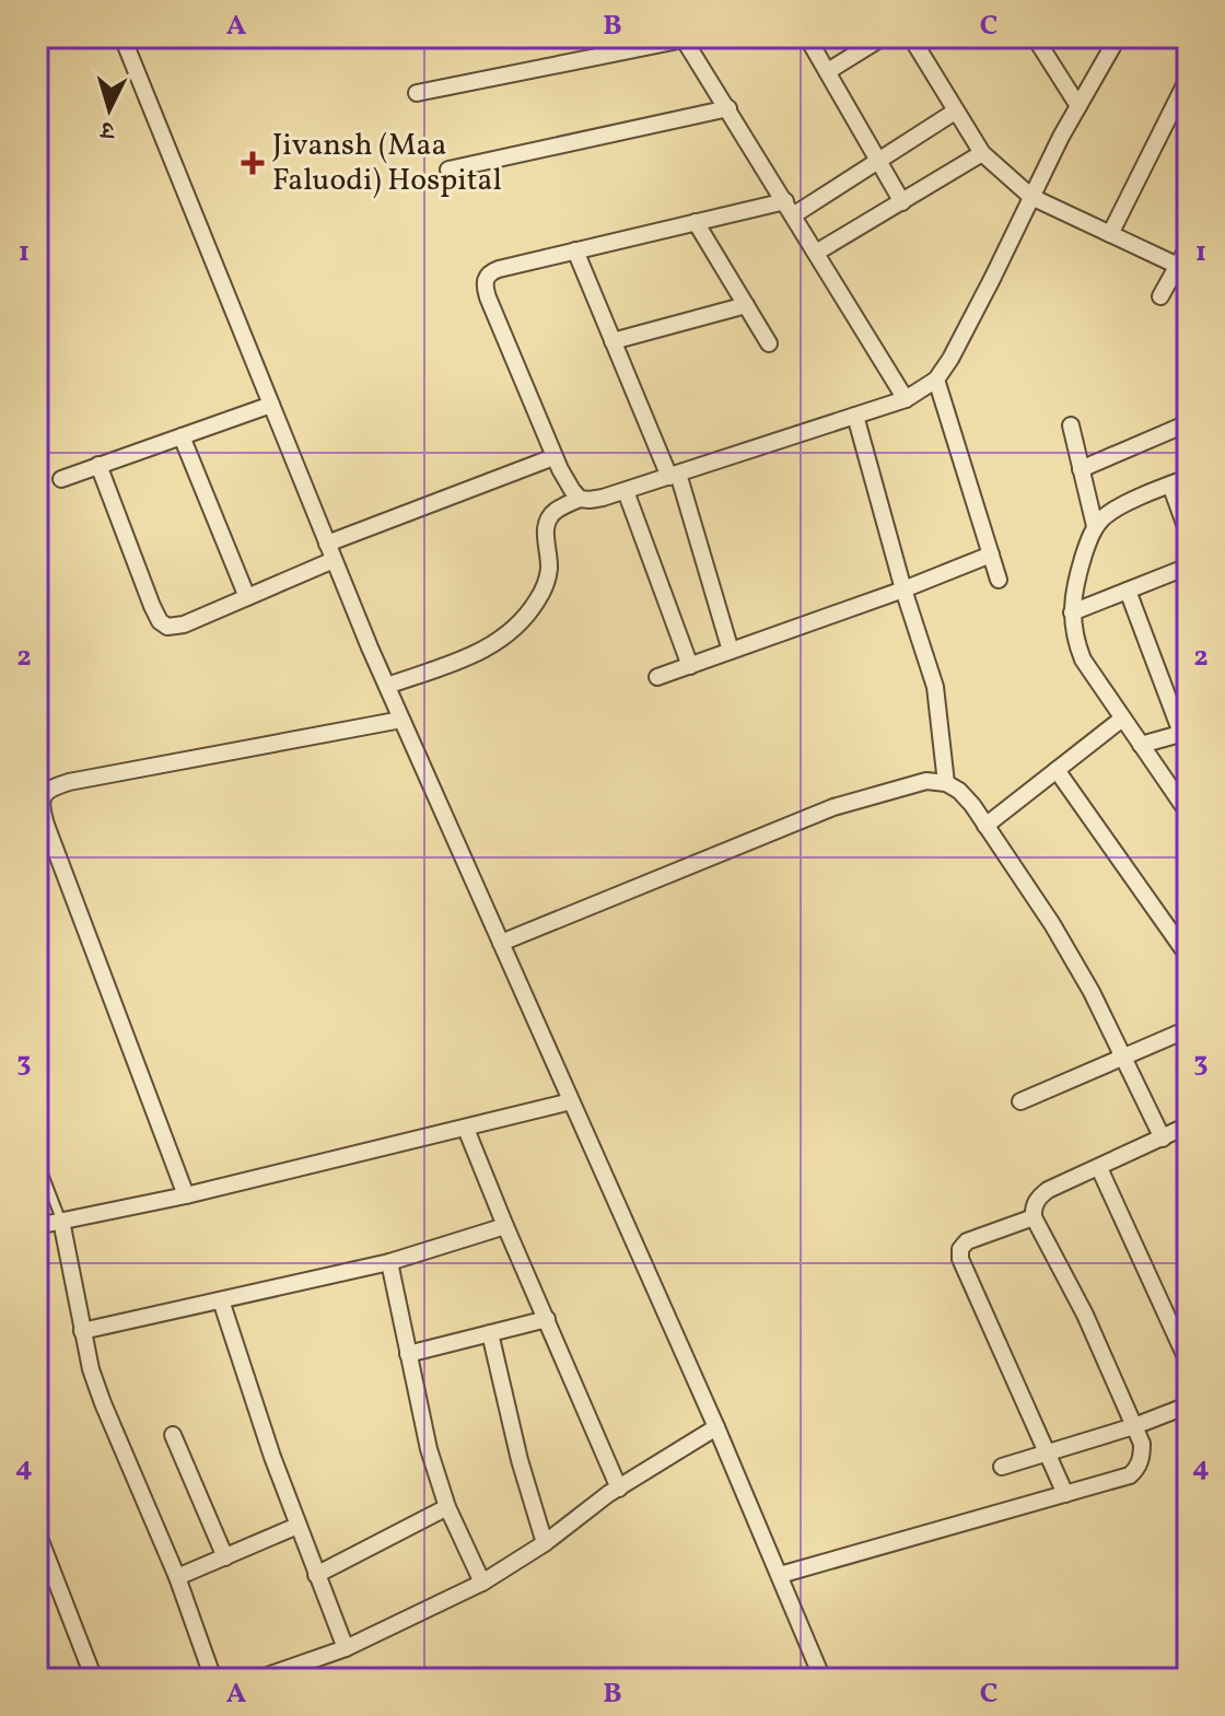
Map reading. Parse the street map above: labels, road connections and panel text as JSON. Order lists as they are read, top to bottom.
{
  "places": {
    "health": ["Jivansh (Maa Faluodi) Hospital"]
  },
  "north": "bottom",
  "grid": {
    "columns": ["A", "B", "C"],
    "rows": [
      "1",
      "2",
      "3",
      "4"
    ]
  }
}
